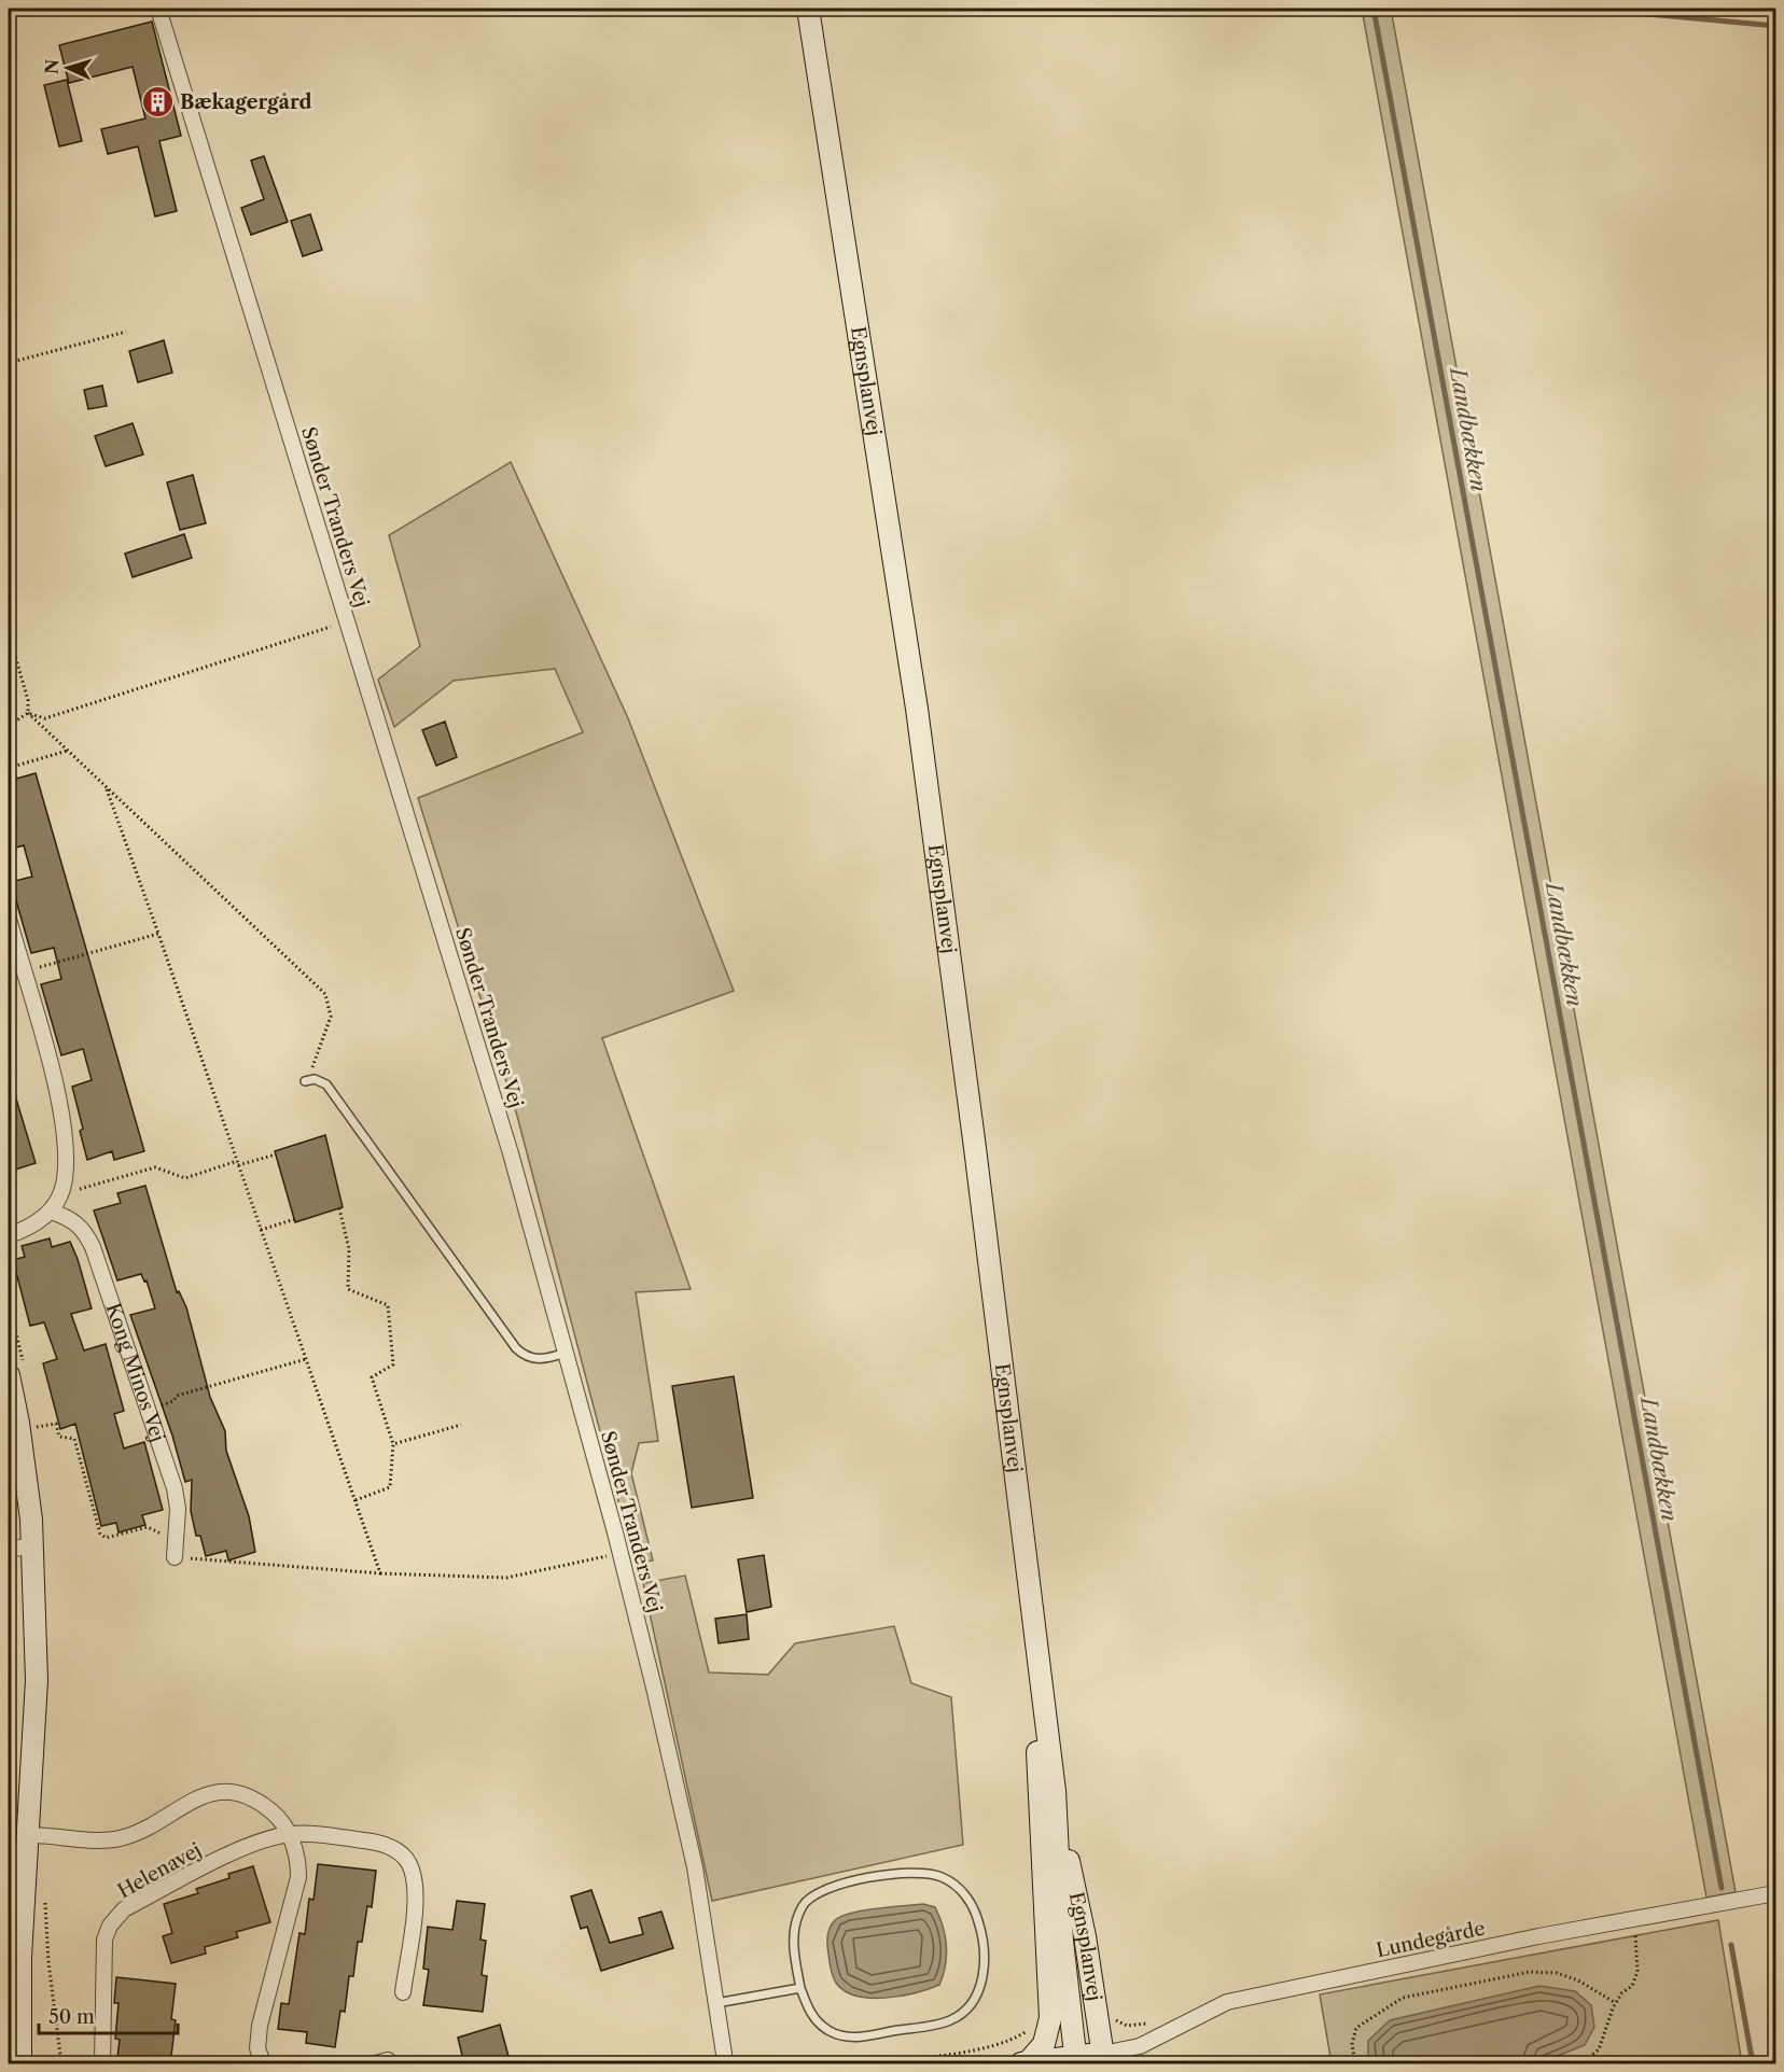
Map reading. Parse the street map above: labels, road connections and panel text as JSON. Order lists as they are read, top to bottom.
{
  "streets": {
    "main road": ["Egnsplanvej"],
    "street": [
      "Sønder Tranders Vej",
      "Kong Minos Vej",
      "Helenavej",
      "Lundegårde"
    ]
  },
  "crossings": [
    ["Egnsplanvej", "Lundegårde"]
  ],
  "water": ["Landbækken"],
  "places": {
    "building": ["Bækagergård"]
  },
  "scale_bar": "50 m",
  "north": "left"
}
